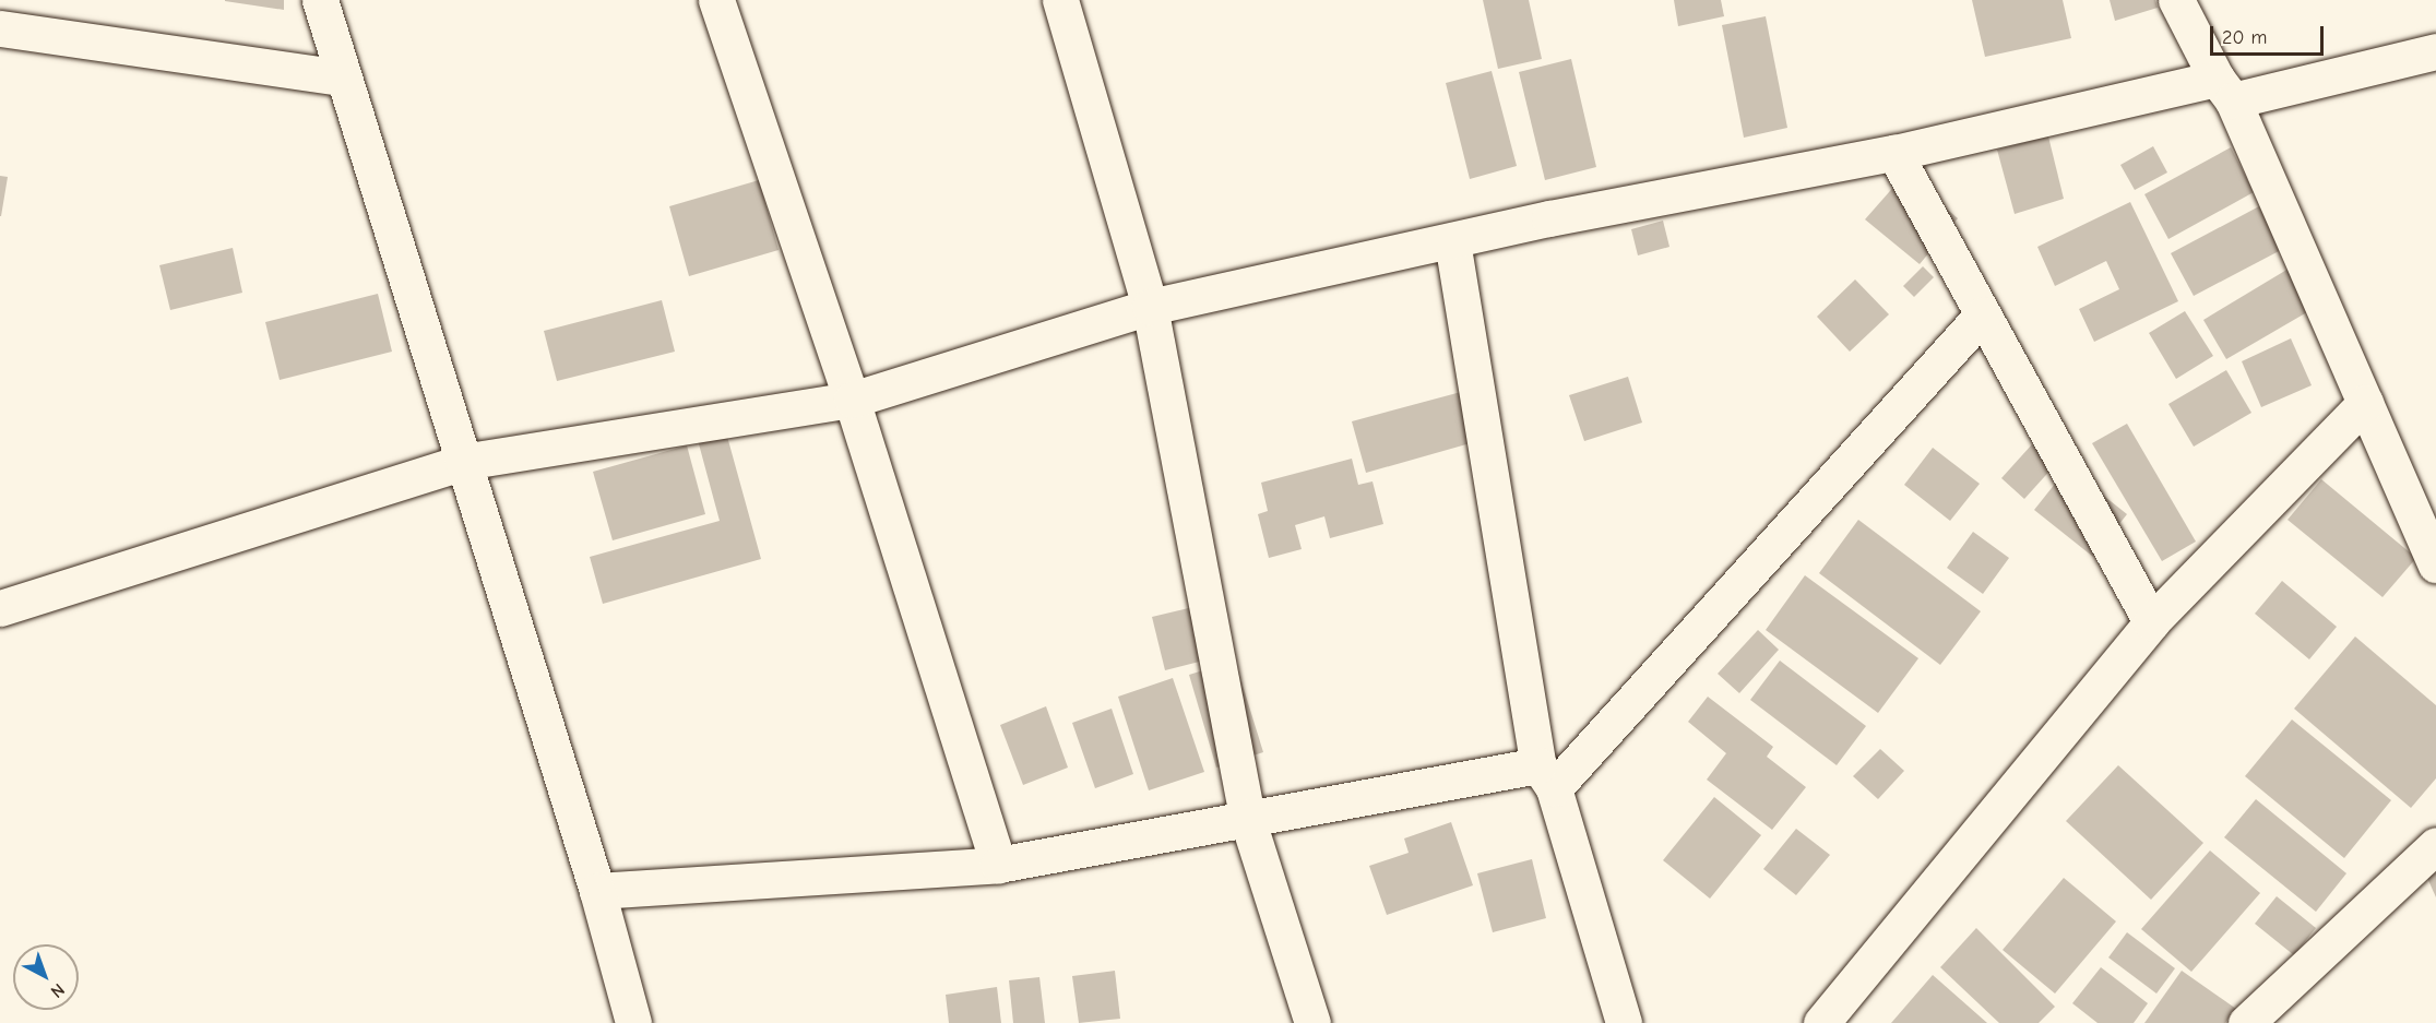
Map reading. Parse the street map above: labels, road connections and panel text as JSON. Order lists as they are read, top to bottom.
{
  "scale_bar": "20 m",
  "north": "bottom right"
}
